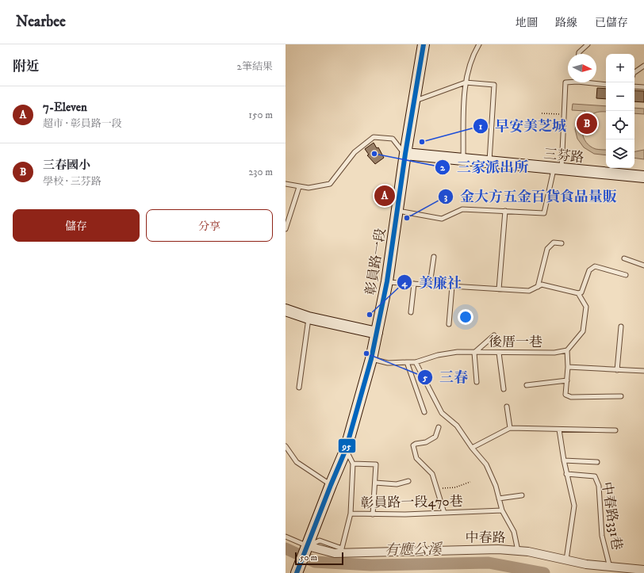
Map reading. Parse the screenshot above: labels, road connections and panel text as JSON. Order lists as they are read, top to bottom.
{
  "streets": {
    "main road": ["三芬路", "彰員路一段"],
    "street": ["中春路"],
    "lane": ["後厝一巷", "彰員路一段470巷", "中春路331巷"]
  },
  "crossings": [
    ["三芬路", "彰員路一段"],
    ["彰員路一段", "後厝一巷"],
    ["彰員路一段", "中春路"],
    ["中春路331巷", "中春路"]
  ],
  "water": ["有應公溪"],
  "places": [
    "早安美芝城",
    "三家派出所",
    "金大方五金百貨食品量販",
    "美廉社",
    "三春"
  ],
  "lines": ["transit line 95"],
  "scale_bar": "50 m",
  "north": "right",
  "page": {
    "header": "Nearbee",
    "nav": ["地圖", "路線", "已儲存"],
    "heading": ["附近", "2筆結果"],
    "map_buttons": ["+", "−"],
    "list": [
      {
        "mark": "A",
        "name": "7-Eleven",
        "note": "超市 · 彰員路一段",
        "value": "150 m"
      },
      {
        "mark": "B",
        "name": "三春國小",
        "note": "學校 · 三芬路",
        "value": "230 m"
      }
    ],
    "pins": ["B", "A"],
    "buttons": ["儲存", "分享"],
    "scale": "50 m"
  }
}
